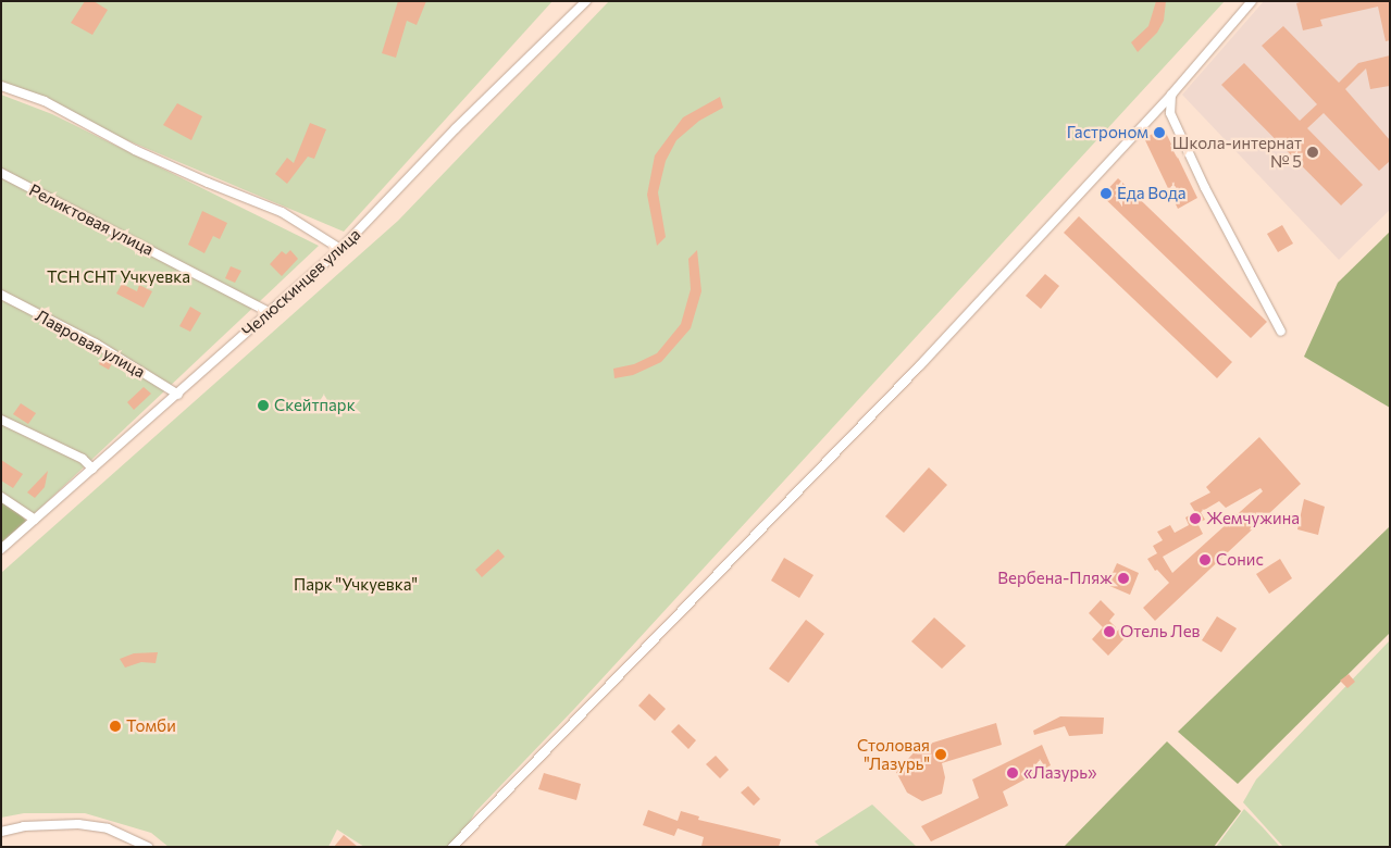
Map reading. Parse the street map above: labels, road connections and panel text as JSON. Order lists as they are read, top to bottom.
{
  "streets": {
    "street": ["Реликтовая улица", "Челюскинцев улица", "Лавровая улица"]
  },
  "crossings": [
    ["Реликтовая улица", "Челюскинцев улица"],
    ["Челюскинцев улица", "Лавровая улица"]
  ],
  "parks": ["ТСН СНТ Учкуевка", "Парк \"Учкуевка\""],
  "places": [
    "Гастроном",
    "Школа-интернат № 5",
    "Еда Вода",
    "Скейтпарк",
    "Жемчужина",
    "Сонис",
    "Вербена-Пляж",
    "Отель Лев",
    "Томби",
    "Столовая \"Лазурь\"",
    "«Лазурь»"
  ]
}
